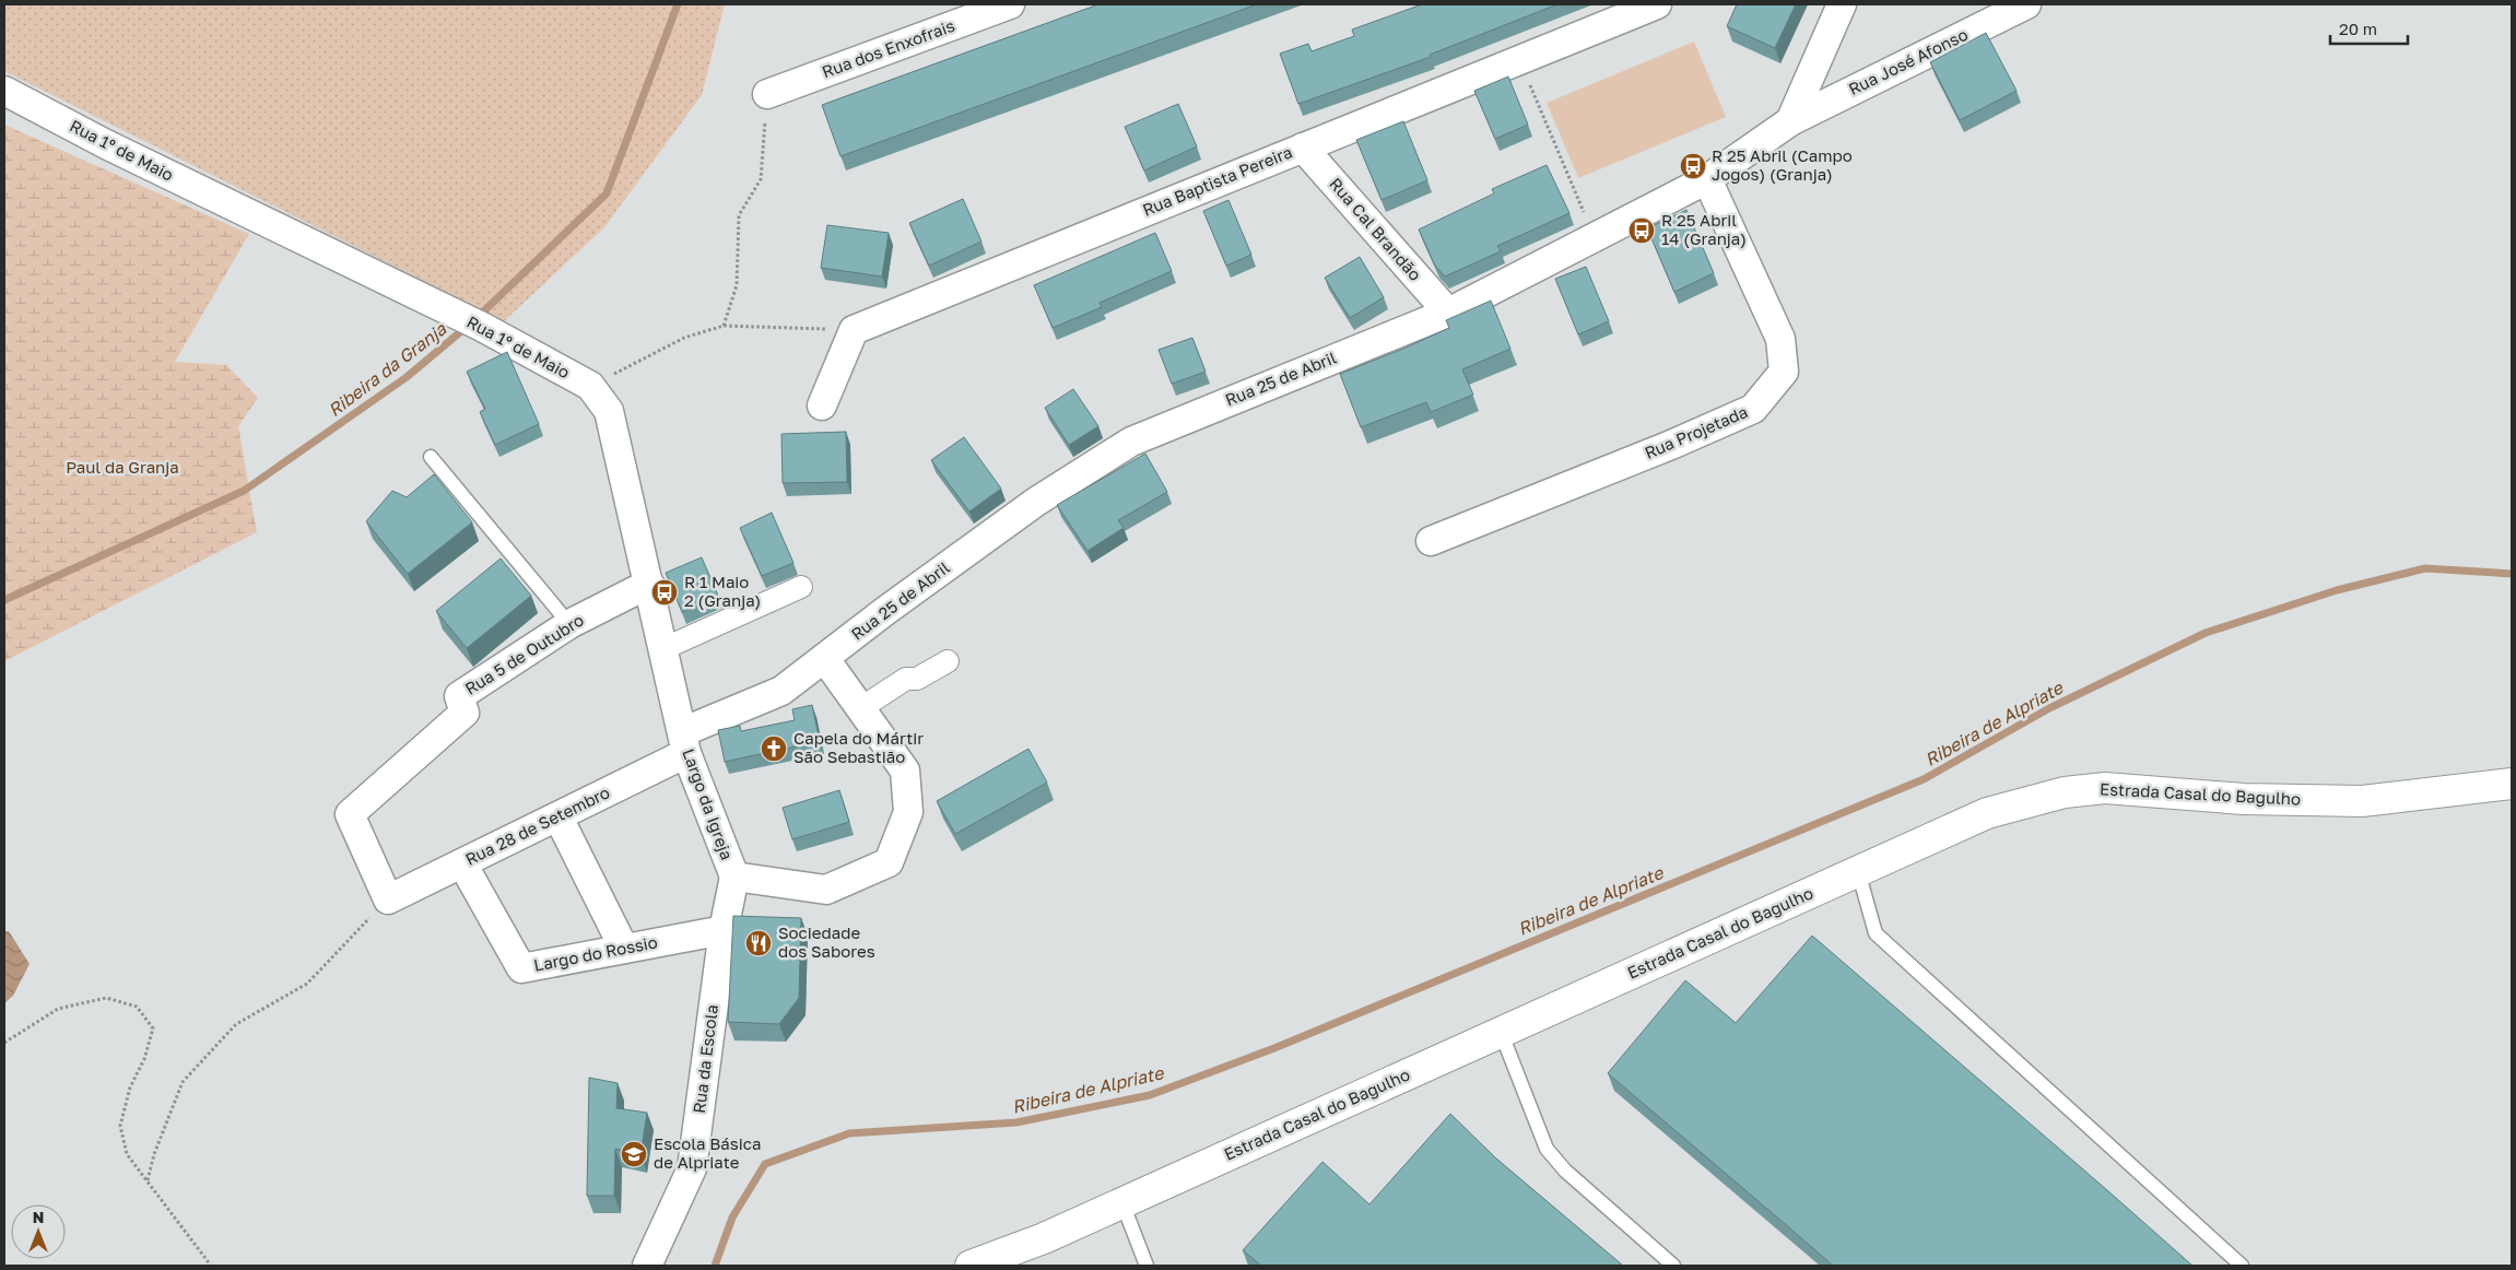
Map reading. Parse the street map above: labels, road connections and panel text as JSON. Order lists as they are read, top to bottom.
{
  "streets": {
    "street": [
      "Rua dos Enxofrais",
      "Rua José Afonso",
      "Rua 1º de Maio",
      "Rua Baptista Pereira",
      "Rua Cal Brandão",
      "Rua 25 de Abril",
      "Rua Projetada",
      "Rua 5 de Outubro",
      "Estrada Casal do Bagulho",
      "Largo da Igreja",
      "Rua 28 de Setembro",
      "Largo do Rossio",
      "Rua da Escola"
    ]
  },
  "crossings": [
    ["Rua José Afonso", "Rua 25 de Abril"],
    ["Rua 1º de Maio", "Rua 25 de Abril"],
    ["Rua 1º de Maio", "Rua 5 de Outubro"],
    ["Rua 1º de Maio", "Largo da Igreja"],
    ["Rua 1º de Maio", "Rua 28 de Setembro"],
    ["Rua Baptista Pereira", "Rua Cal Brandão"],
    ["Rua Cal Brandão", "Rua 25 de Abril"],
    ["Rua 25 de Abril", "Rua Projetada"],
    ["Rua 25 de Abril", "Largo da Igreja"],
    ["Rua 25 de Abril", "Rua 28 de Setembro"],
    ["Rua 5 de Outubro", "Rua 28 de Setembro"],
    ["Largo da Igreja", "Rua 28 de Setembro"],
    ["Largo da Igreja", "Rua da Escola"],
    ["Rua 28 de Setembro", "Largo do Rossio"],
    ["Largo do Rossio", "Rua da Escola"]
  ],
  "water": ["Ribeira da Granja", "Ribeira de Alpriate"],
  "parks": ["Paul da Granja"],
  "places": {
    "bus stop": ["R 25 Abril (Campo Jogos) (Granja)", "R 25 Abril 14 (Granja)", "R 1 Maio 2 (Granja)"],
    "church": ["Capela do Mártir São Sebastião"],
    "restaurant": ["Sociedade dos Sabores"],
    "school or university": ["Escola Básica de Alpriate"]
  },
  "scale_bar": "20 m",
  "north": "top"
}
